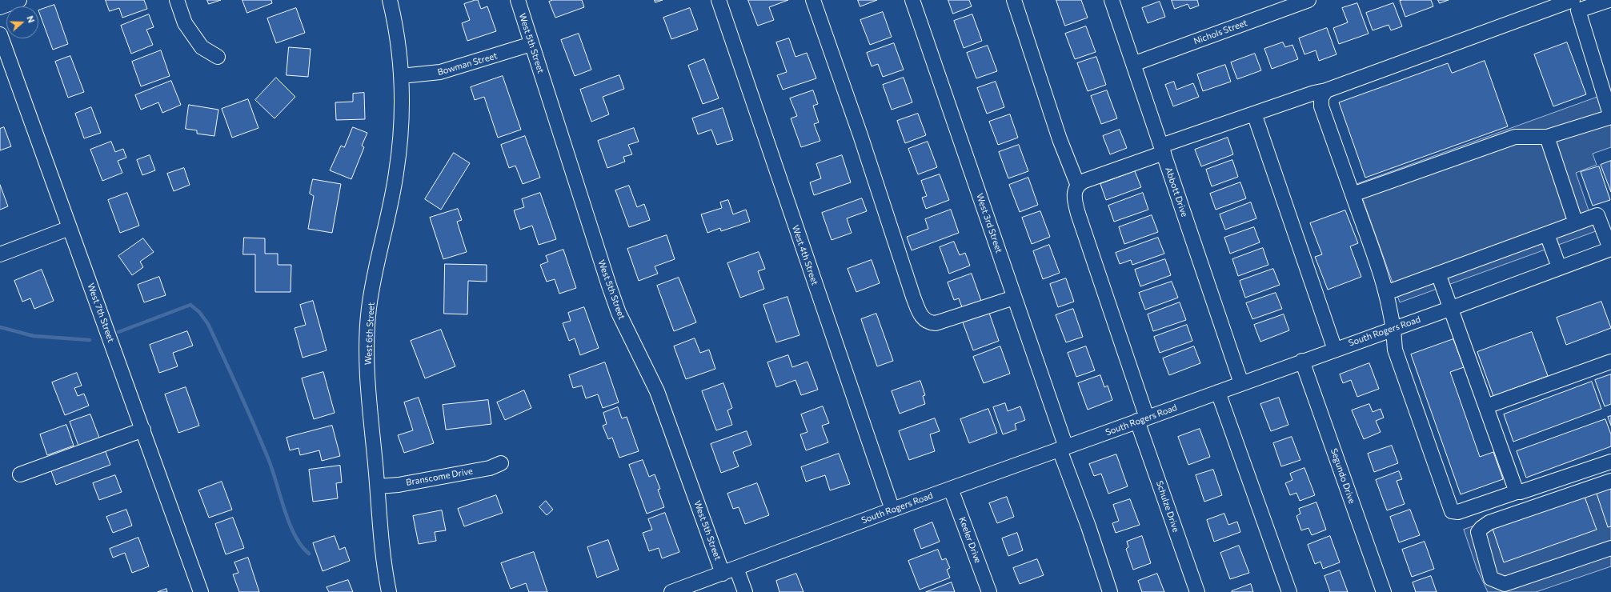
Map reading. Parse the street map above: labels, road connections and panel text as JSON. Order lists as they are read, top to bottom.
{
  "streets": {
    "street": [
      "Nichols Street",
      "West 5th Street",
      "Bowman Street",
      "Abbott Drive",
      "West 3rd Street",
      "West 4th Street",
      "West 7th Street",
      "South Rogers Road",
      "West 6th Street",
      "Segundo Drive",
      "Branscome Drive",
      "Schulze Drive",
      "Keeler Drive"
    ]
  },
  "crossings": [
    ["Nichols Street", "Abbott Drive"],
    ["West 5th Street", "Bowman Street"],
    ["West 5th Street", "South Rogers Road"],
    ["Bowman Street", "West 6th Street"],
    ["Abbott Drive", "South Rogers Road"],
    ["West 3rd Street", "South Rogers Road"],
    ["West 4th Street", "South Rogers Road"],
    ["South Rogers Road", "Segundo Drive"],
    ["South Rogers Road", "Schulze Drive"],
    ["South Rogers Road", "Keeler Drive"],
    ["West 6th Street", "Branscome Drive"]
  ],
  "north": "right"
}
